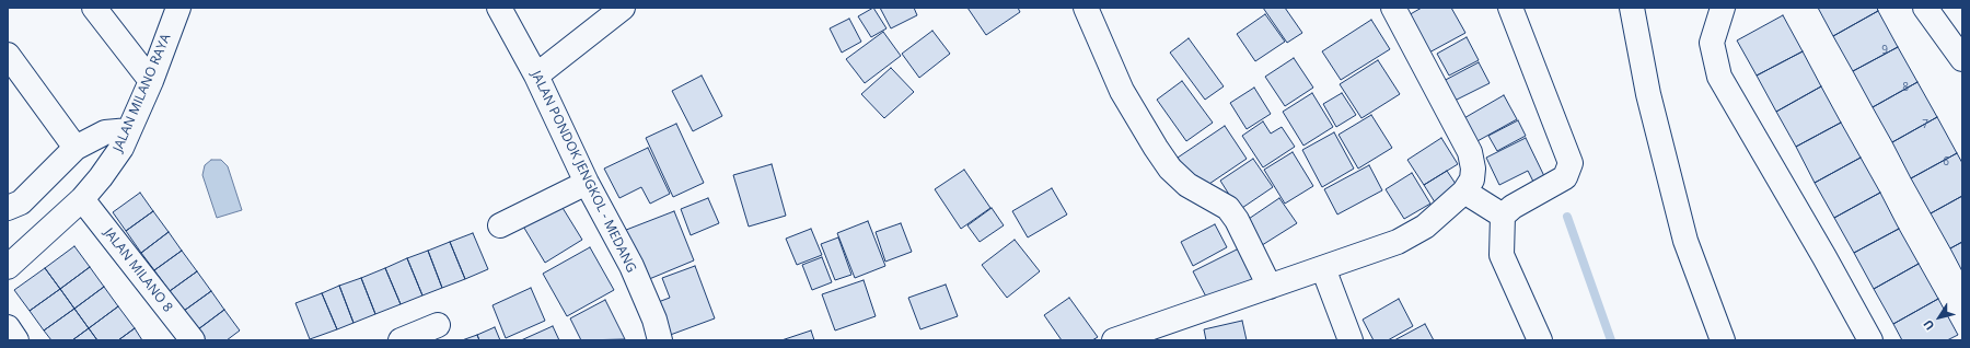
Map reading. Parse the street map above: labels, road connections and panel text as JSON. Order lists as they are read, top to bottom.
{
  "streets": {
    "street": ["JALAN MILANO RAYA", "JALAN PONDOK JENGKOL - MEDANG", "JALAN MILANO 8"]
  },
  "crossings": [
    ["JALAN MILANO RAYA", "JALAN MILANO 8"]
  ],
  "house_numbers": [
    "9",
    "8",
    "7",
    "6"
  ],
  "north": "bottom left"
}
